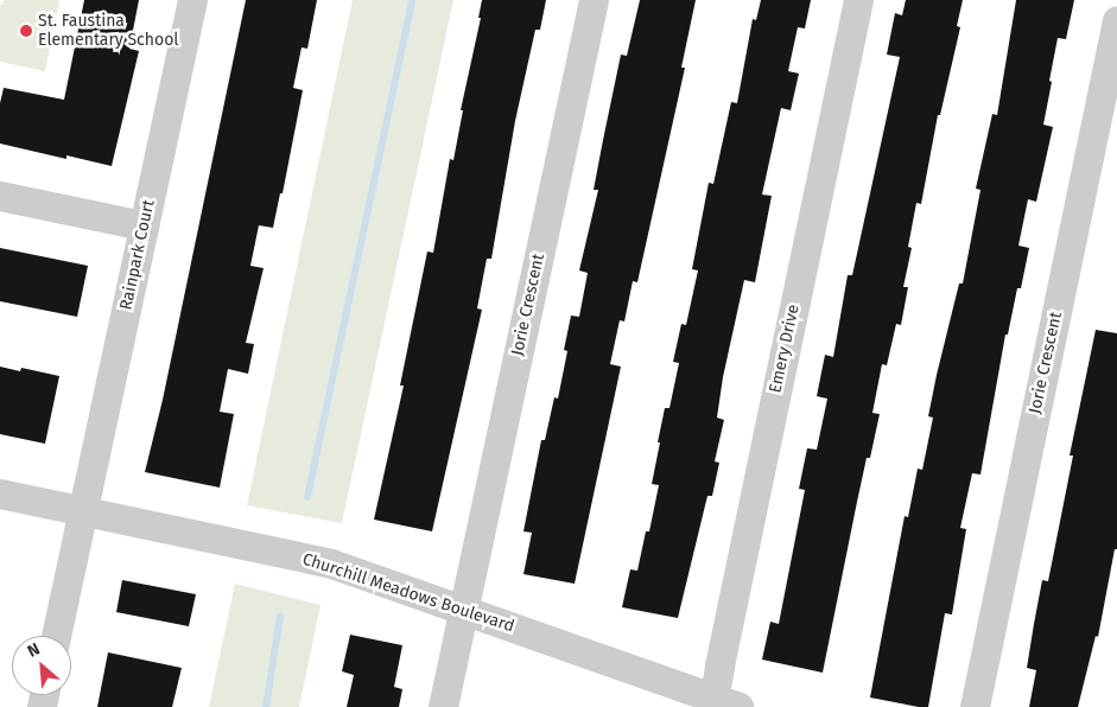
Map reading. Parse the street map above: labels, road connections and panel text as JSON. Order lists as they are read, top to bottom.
{
  "streets": {
    "street": [
      "Rainpark Court",
      "Jorie Crescent",
      "Emery Drive",
      "Churchill Meadows Boulevard"
    ]
  },
  "crossings": [
    ["Rainpark Court", "Churchill Meadows Boulevard"],
    ["Jorie Crescent", "Churchill Meadows Boulevard"],
    ["Emery Drive", "Churchill Meadows Boulevard"]
  ],
  "places": ["St. Faustina Elementary School"],
  "north": "top left"
}
